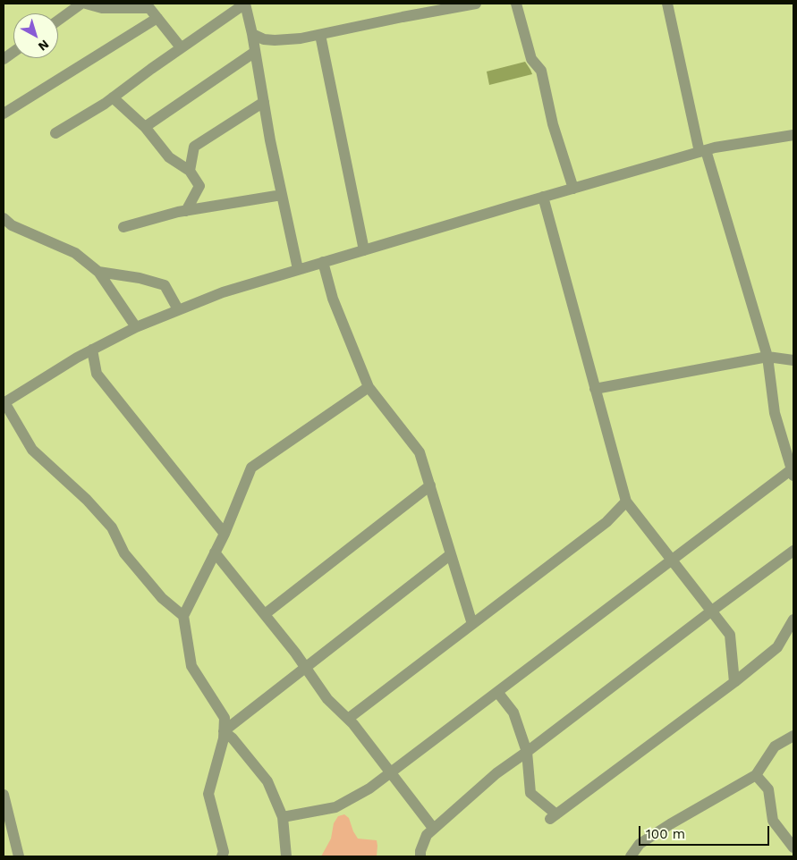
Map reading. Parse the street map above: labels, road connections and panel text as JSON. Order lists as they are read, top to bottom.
{
  "scale_bar": "100 m",
  "north": "bottom right"
}
